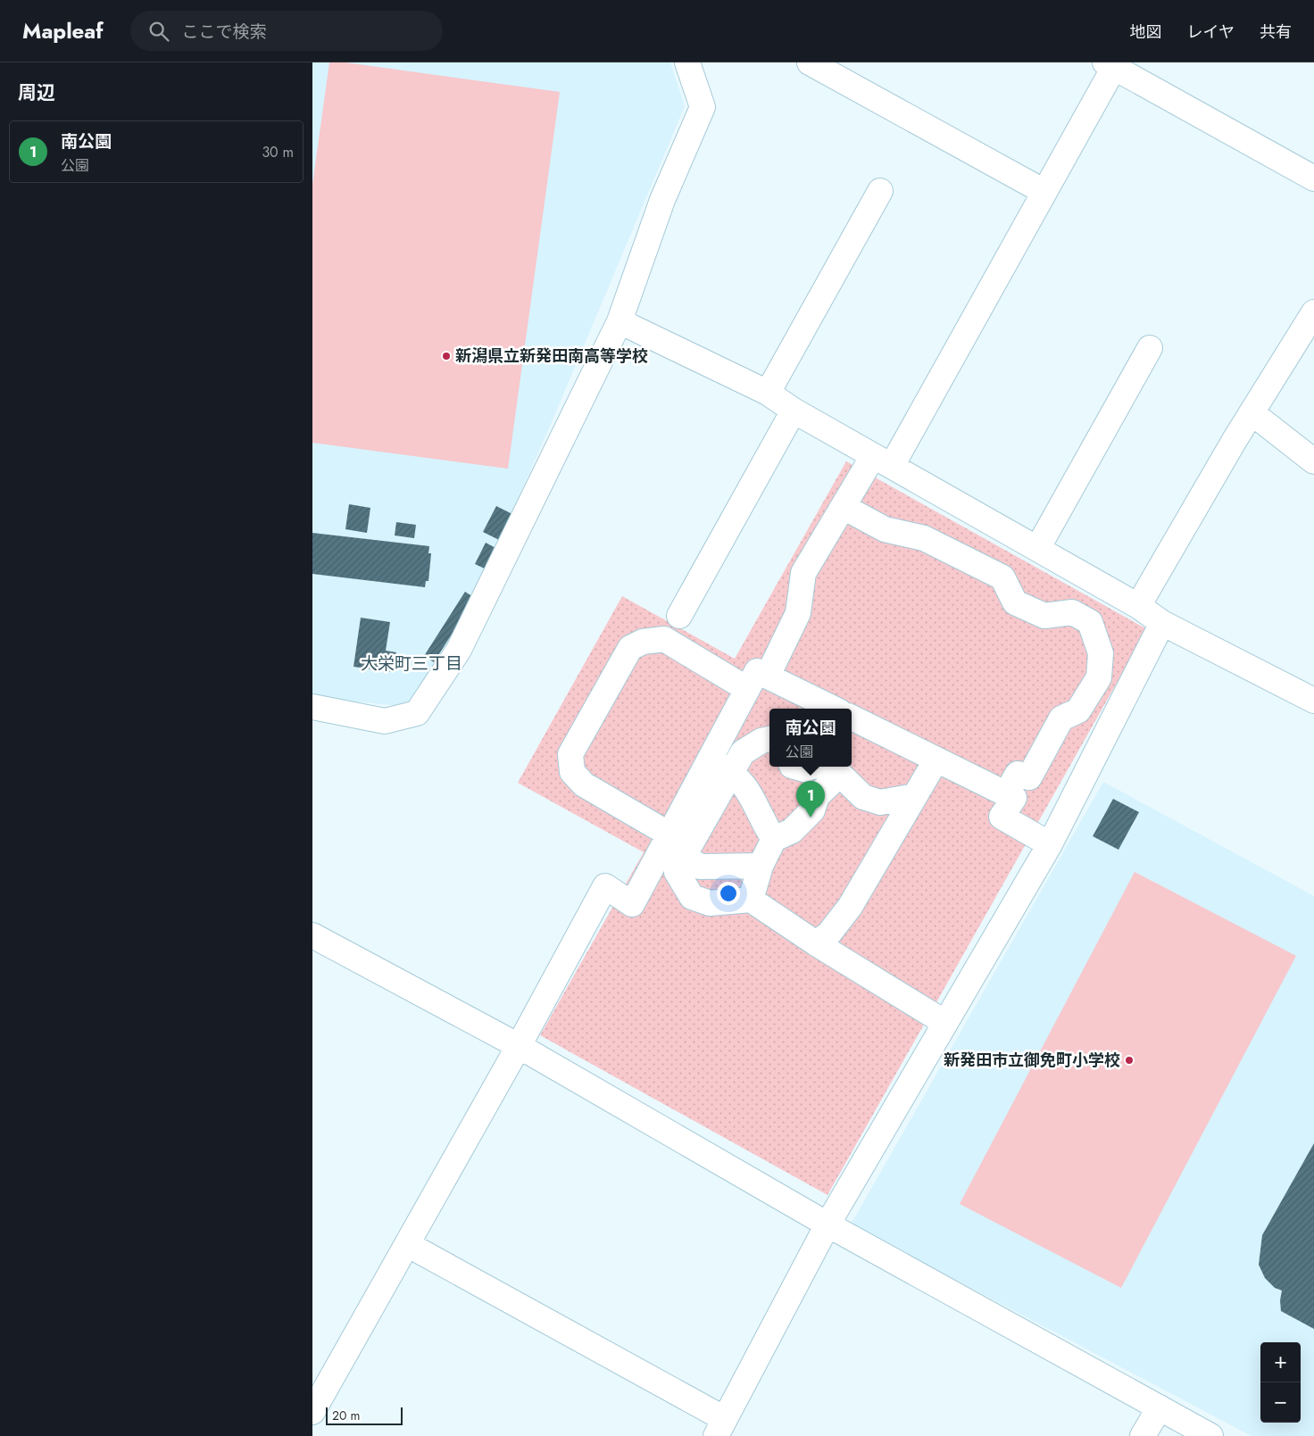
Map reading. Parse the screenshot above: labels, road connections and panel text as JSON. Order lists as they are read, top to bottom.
{
  "districts": ["大栄町三丁目"],
  "places": ["新潟県立新発田南高等学校", "新発田市立御免町小学校"],
  "scale_bar": "20 m",
  "page": {
    "header": "Mapleaf",
    "search": "ここで検索",
    "nav": ["地図", "レイヤ", "共有"],
    "heading": "周辺",
    "list": [
      {
        "mark": "1",
        "name": "南公園",
        "note": "公園",
        "value": "30 m"
      }
    ],
    "popup": ["南公園", "公園"],
    "pins": "1",
    "map_buttons": ["+", "−"],
    "scale": "20 m"
  }
}
